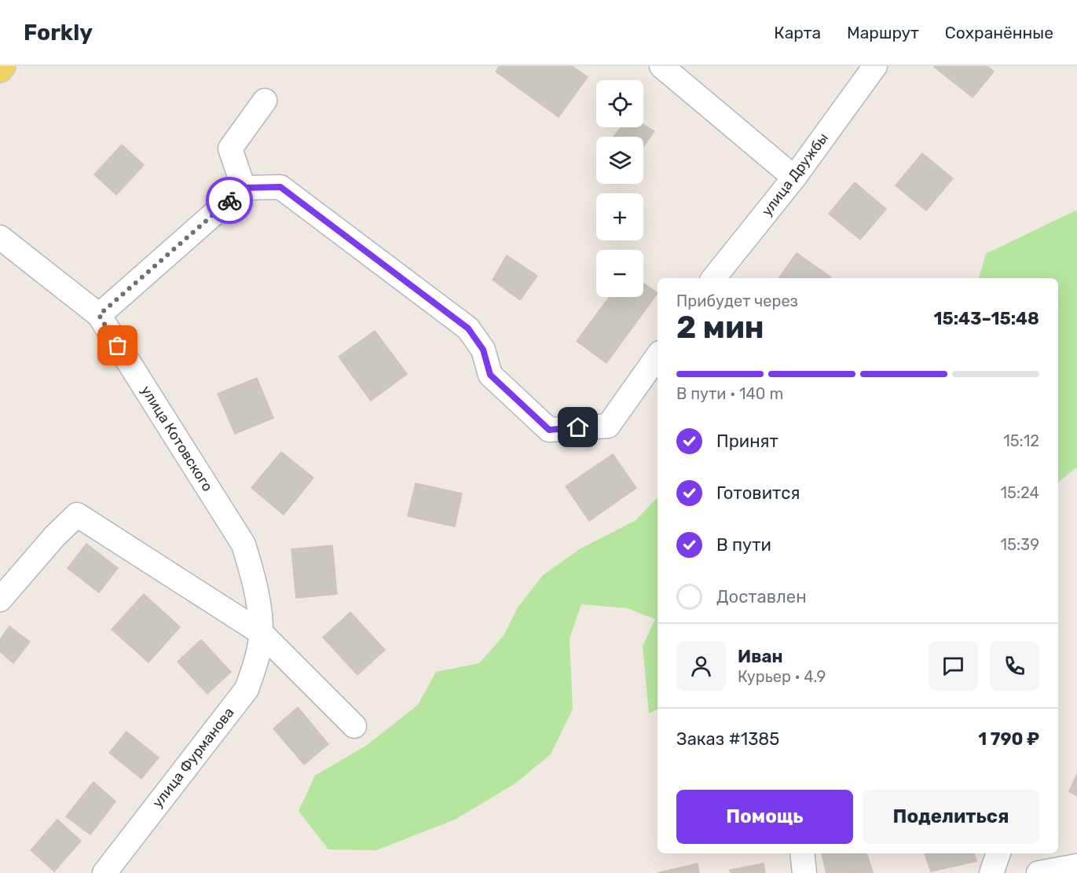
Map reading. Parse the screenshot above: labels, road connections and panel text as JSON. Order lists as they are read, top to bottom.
{
  "streets": {
    "street": ["улица Дружбы", "улица Котовского", "улица Фурманова"]
  },
  "crossings": [
    ["улица Котовского", "улица Фурманова"]
  ],
  "page": {
    "header": "Forkly",
    "nav": ["Карта", "Маршрут", "Сохранённые"],
    "map_buttons": ["+", "−"],
    "heading": ["2 мин", "Прибудет через", "15:43–15:48"],
    "panel": [
      "Иван",
      "Курьер · 4.9",
      "Заказ #1385",
      "1 790 ₽"
    ],
    "bar": "В пути · 140 m",
    "list": [
      ["Принят", "15:12"],
      ["Готовится", "15:24"],
      ["В пути", "15:39"],
      "Доставлен"
    ],
    "buttons": ["Помощь", "Поделиться"]
  }
}
